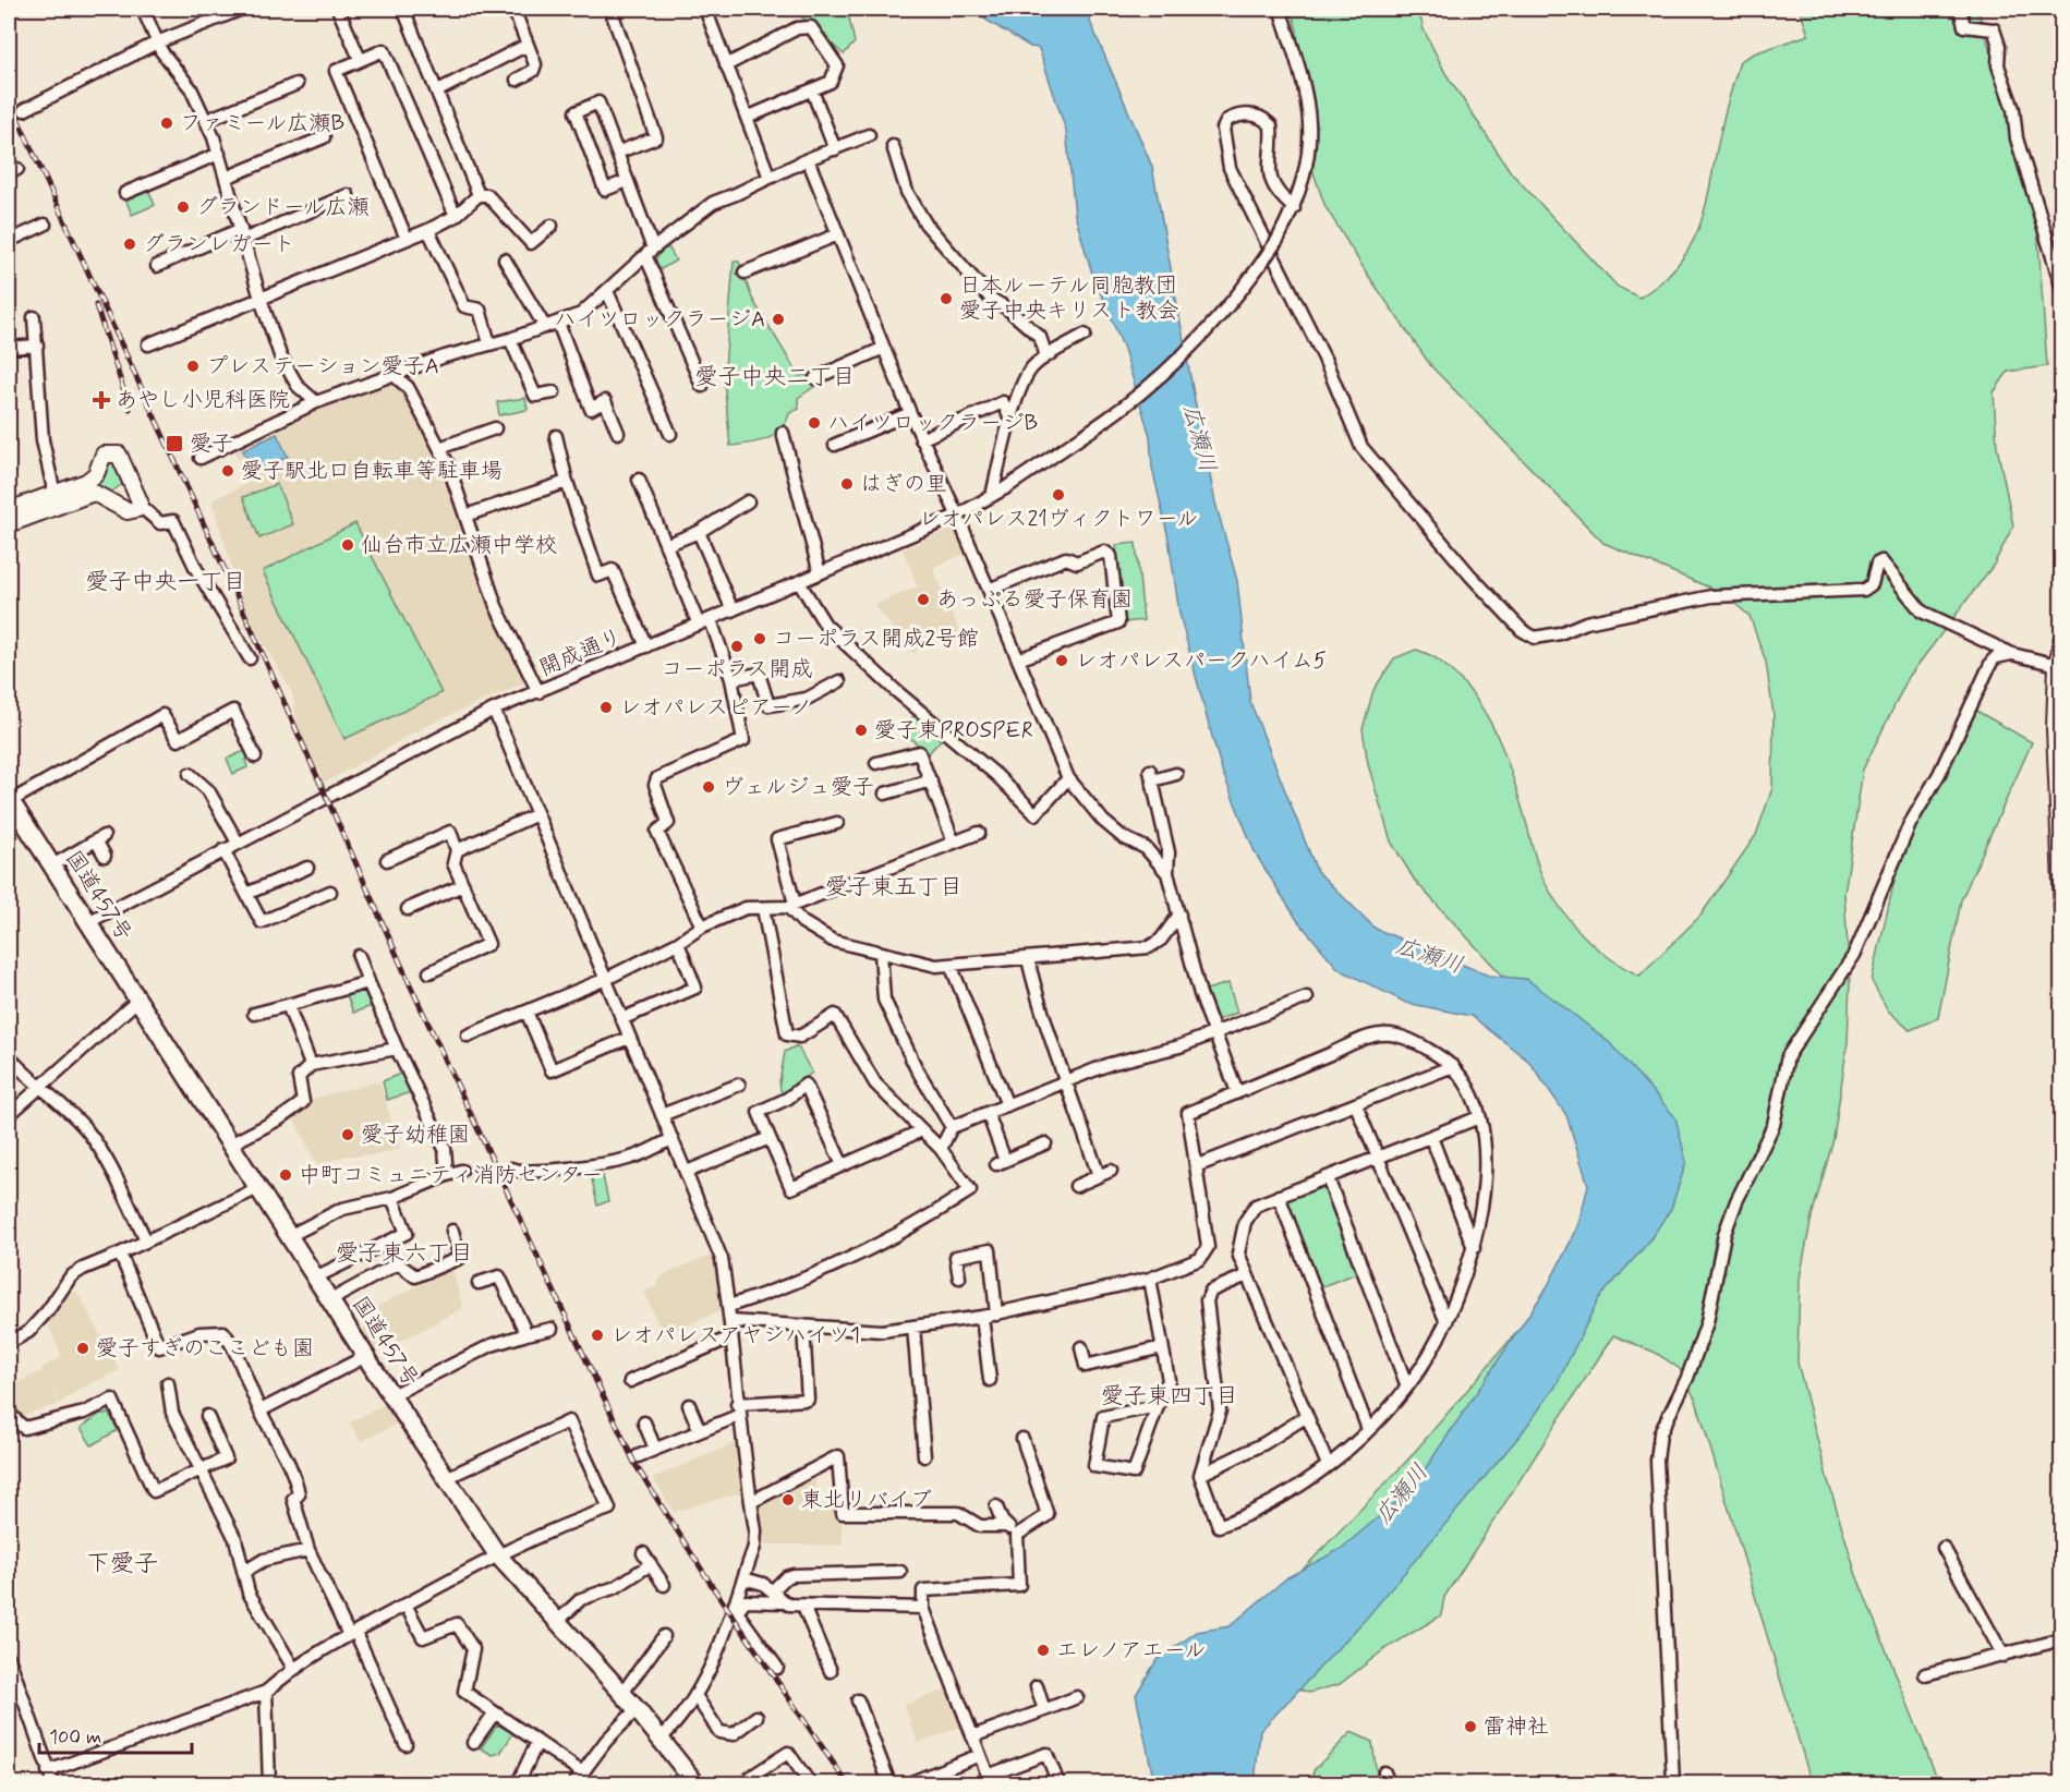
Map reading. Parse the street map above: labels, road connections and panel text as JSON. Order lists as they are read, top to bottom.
{
  "streets": {
    "highway": ["国道457号"],
    "street": ["開成通り"]
  },
  "crossings": [
    ["開成通り", "国道457号"]
  ],
  "districts": [
    "愛子中央二丁目",
    "愛子中央一丁目",
    "愛子東五丁目",
    "愛子東六丁目",
    "愛子東四丁目",
    "下愛子"
  ],
  "water": ["広瀬川"],
  "places": {
    "other": [
      "ファミール広瀬B",
      "グランドール広瀬",
      "グランレガート",
      "日本ルーテル同胞教団 愛子中央キリスト教会",
      "ハイツロックラージA",
      "プレステーション愛子A",
      "ハイツロックラージB",
      "愛子駅北口自転車等駐車場",
      "はぎの里",
      "レオパレス21ヴィクトワール",
      "仙台市立広瀬中学校",
      "あっぷる愛子保育園",
      "コーポラス開成2号館",
      "コーポラス開成",
      "レオパレスパークハイム5",
      "レオパレスピアーノ",
      "愛子東PROSPER",
      "ヴェルジュ愛子",
      "愛子幼稚園",
      "中町コミュニティ消防センター",
      "レオパレスアヤシハイツ1",
      "愛子すぎのここども園",
      "東北リバイブ",
      "エレノアエール",
      "雷神社"
    ],
    "health": ["あやし小児科医院"],
    "transit": ["愛子"]
  },
  "scale_bar": "100 m"
}
